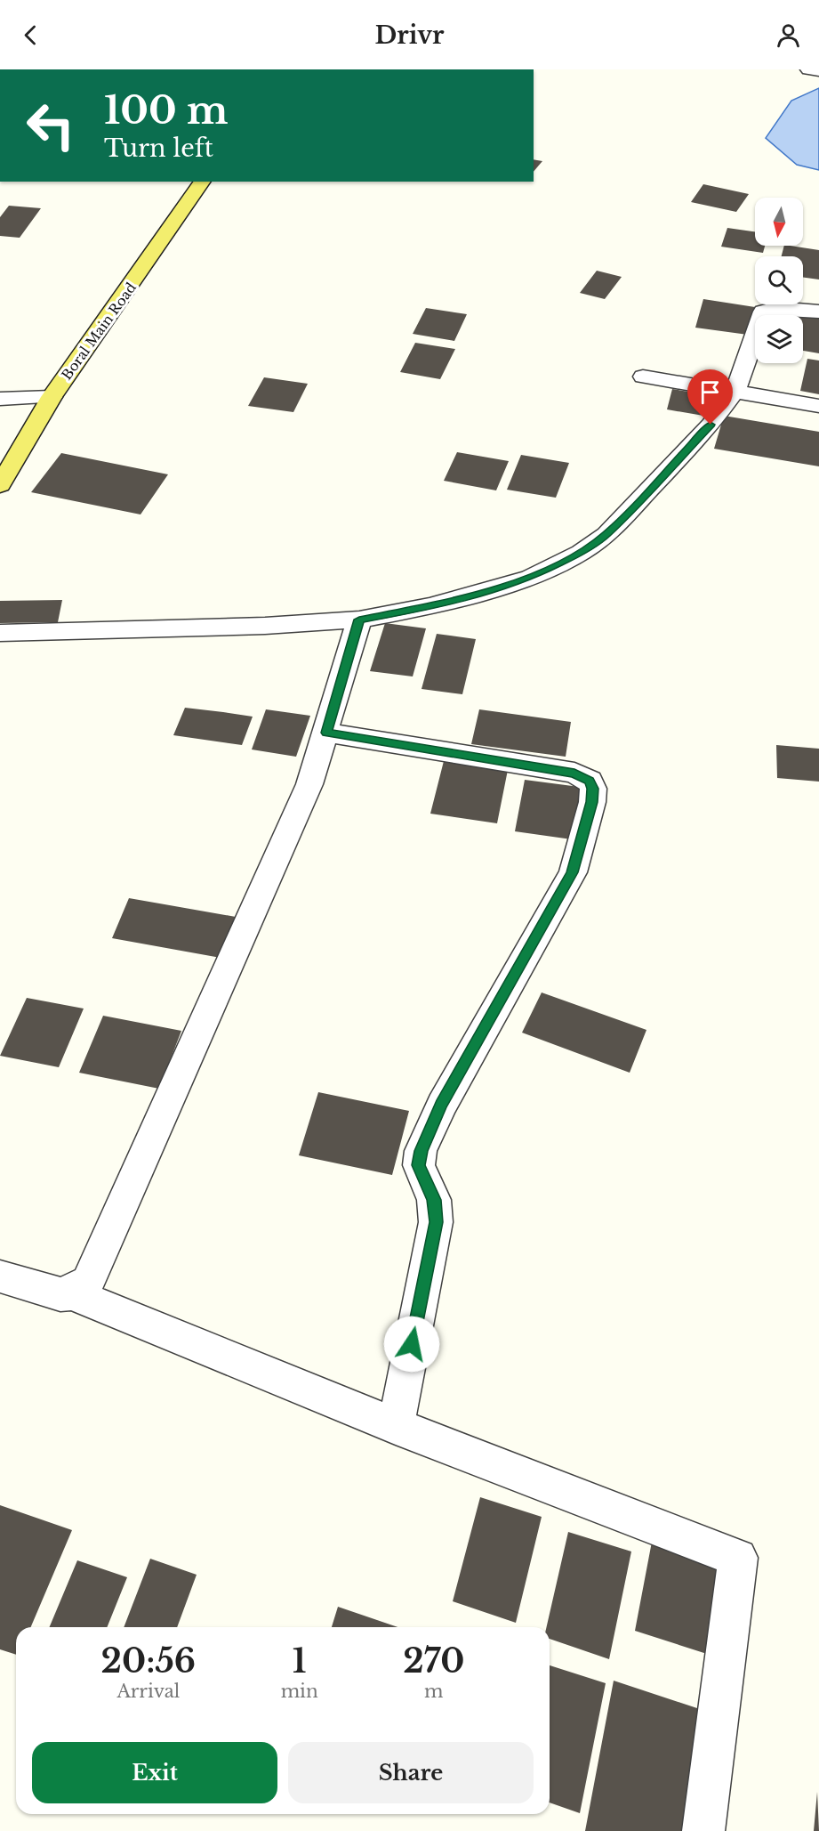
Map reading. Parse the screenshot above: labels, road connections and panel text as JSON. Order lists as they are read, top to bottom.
{
  "streets": {
    "main road": ["Boral Main Road"]
  },
  "north": "bottom",
  "page": {
    "header": "Drivr",
    "turn": ["100 m", "Turn left"],
    "eta": [
      "20:56",
      "Arrival",
      "1",
      "min",
      "270",
      "m"
    ],
    "buttons": ["Exit", "Share"]
  }
}
